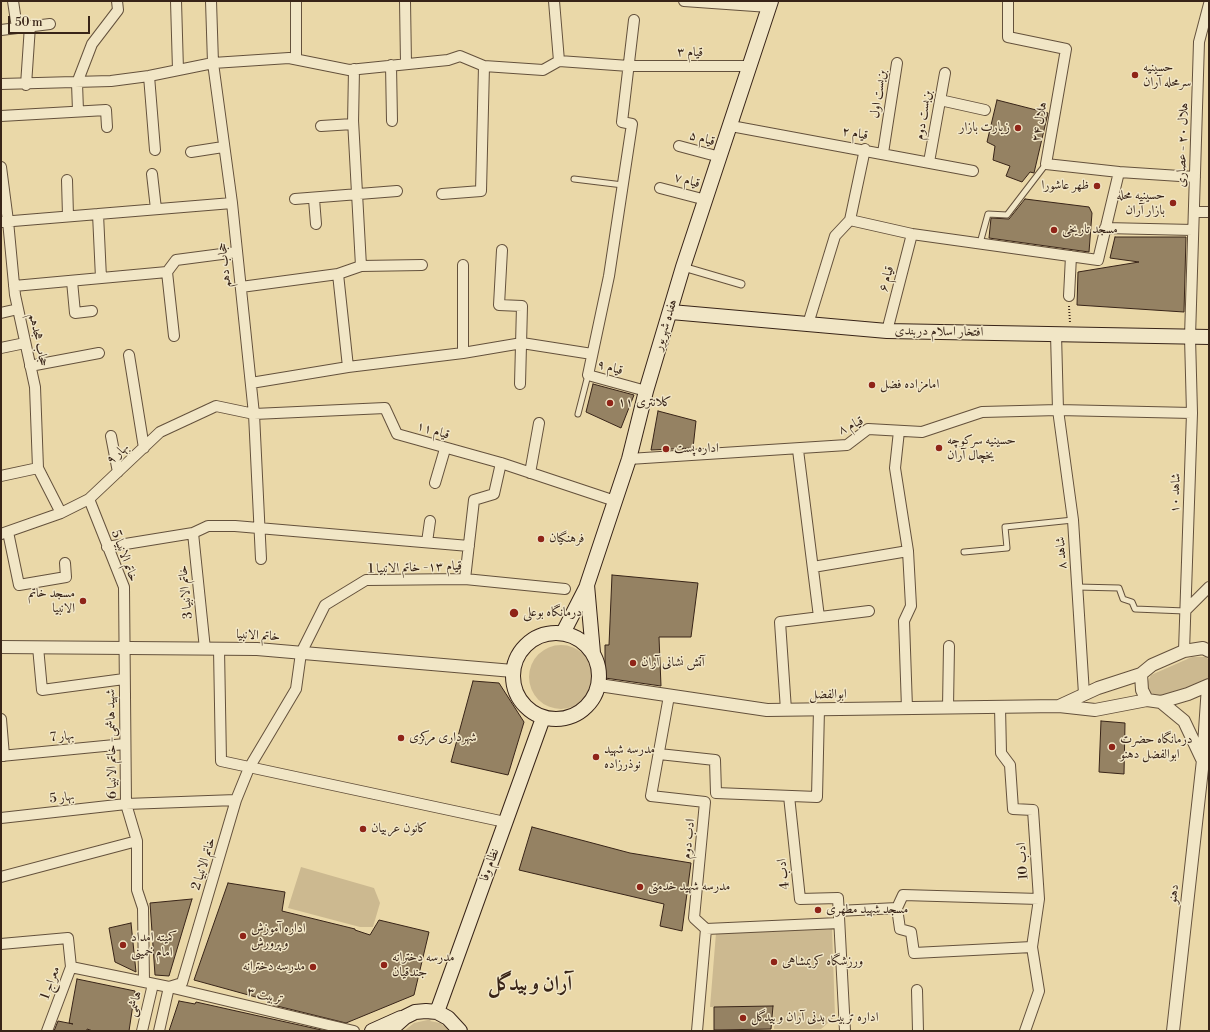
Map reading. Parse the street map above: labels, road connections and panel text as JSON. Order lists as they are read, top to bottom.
{
  "streets": {
    "main road": ["هفده شهریور", "افتخار اسلام دربندی", "نظام وفا"],
    "street": [
      "قیام ۳",
      "بن‌بست اول",
      "بن‌بست دوم",
      "هلال ۲۴",
      "قیام ۲",
      "قیام ۵",
      "هلال ۲۰ - عصاری",
      "قیام ۷",
      "حجاب دهم",
      "قیام ۶",
      "حجاب هجدهم",
      "قیام ۹",
      "قیام ۸",
      "قیام ۱۱",
      "بهار ۹",
      "شاهد ۱۰",
      "شاهد ۸",
      "خاتم الانبیا 5",
      "قیام ۱۳- خاتم الانبیا 1",
      "خاتم الانبیا 3",
      "خاتم الانبیا",
      "ابوالفضل",
      "بهار 7",
      "شهید هاشمی- خاتم الانبیا 6",
      "بهار 5",
      "ادب دوم",
      "ادب 10",
      "خاتم الانبیا 2",
      "ادب 4",
      "دهنو",
      "معراج 1",
      "تربیت ۳",
      "هاشمی"
    ]
  },
  "crossings": [
    ["قیام ۳", "هفده شهریور"],
    ["قیام ۳", "قیام ۹"],
    ["بن‌بست اول", "قیام ۲"],
    ["بن‌بست دوم", "قیام ۲"],
    ["قیام ۲", "هفده شهریور"],
    ["قیام ۵", "هفده شهریور"],
    ["هلال ۲۰ - عصاری", "افتخار اسلام دربندی"],
    ["هلال ۲۰ - عصاری", "شاهد ۱۰"],
    ["قیام ۷", "هفده شهریور"],
    ["حجاب دهم", "قیام ۱۱"],
    ["حجاب دهم", "بهار ۹"],
    ["قیام ۶", "افتخار اسلام دربندی"],
    ["هفده شهریور", "افتخار اسلام دربندی"],
    ["هفده شهریور", "قیام ۹"],
    ["هفده شهریور", "قیام ۸"],
    ["هفده شهریور", "قیام ۱۱"],
    ["هفده شهریور", "خاتم الانبیا"],
    ["هفده شهریور", "ابوالفضل"],
    ["هفده شهریور", "نظام وفا"],
    ["افتخار اسلام دربندی", "شاهد ۱۰"],
    ["افتخار اسلام دربندی", "شاهد ۸"],
    ["حجاب هجدهم", "بهار ۹"],
    ["قیام ۸", "شاهد ۱۰"],
    ["قیام ۸", "شاهد ۸"],
    ["قیام ۱۱", "بهار ۹"],
    ["بهار ۹", "خاتم الانبیا 5"],
    ["خاتم الانبیا 5", "خاتم الانبیا"],
    ["خاتم الانبیا 5", "شهید هاشمی- خاتم الانبیا 6"],
    ["قیام ۱۳- خاتم الانبیا 1", "خاتم الانبیا"],
    ["قیام ۱۳- خاتم الانبیا 1", "خاتم الانبیا 2"],
    ["خاتم الانبیا 3", "خاتم الانبیا"],
    ["خاتم الانبیا", "ابوالفضل"],
    ["خاتم الانبیا", "شهید هاشمی- خاتم الانبیا 6"],
    ["خاتم الانبیا", "خاتم الانبیا 2"],
    ["خاتم الانبیا", "نظام وفا"],
    ["ابوالفضل", "ادب دوم"],
    ["ابوالفضل", "ادب 10"],
    ["ابوالفضل", "نظام وفا"],
    ["بهار 7", "شهید هاشمی- خاتم الانبیا 6"],
    ["شهید هاشمی- خاتم الانبیا 6", "بهار 5"],
    ["شهید هاشمی- خاتم الانبیا 6", "هاشمی"],
    ["بهار 5", "خاتم الانبیا 2"],
    ["خاتم الانبیا 2", "تربیت ۳"]
  ],
  "districts": ["آران و بیدگل"],
  "places": [
    "حسینیه سرمحله آران",
    "زیارت بازار",
    "ظهر عاشورا",
    "حسینیه محله بازار آران",
    "مسجد تاریخی",
    "امامزاده فضل",
    "کلانتری ۱۱",
    "حسینیه سرکوچه یخچال آران",
    "اداره پست",
    "فرهنگیان",
    "مسجد خاتم الانبیا",
    "درمانگاه بوعلی",
    "آتش نشانی آران",
    "شهرداری مرکزی",
    "درمانگاه حضرت ابوالفضل دهنو",
    "مدرسه شهید نوذرزاده",
    "کانون عربیان",
    "مدرسه شهید خدمتی",
    "مسجد شهید مطهری",
    "اداره آموزش و پرورش",
    "کمیته امداد امام خمینی",
    "ورزشگاه کریمشاهی",
    "مدرسه دخترانه جندقیان",
    "مدرسه دخترانه",
    "اداره تربیت بدنی آران و بیدگل"
  ],
  "scale_bar": "50 m"
}
